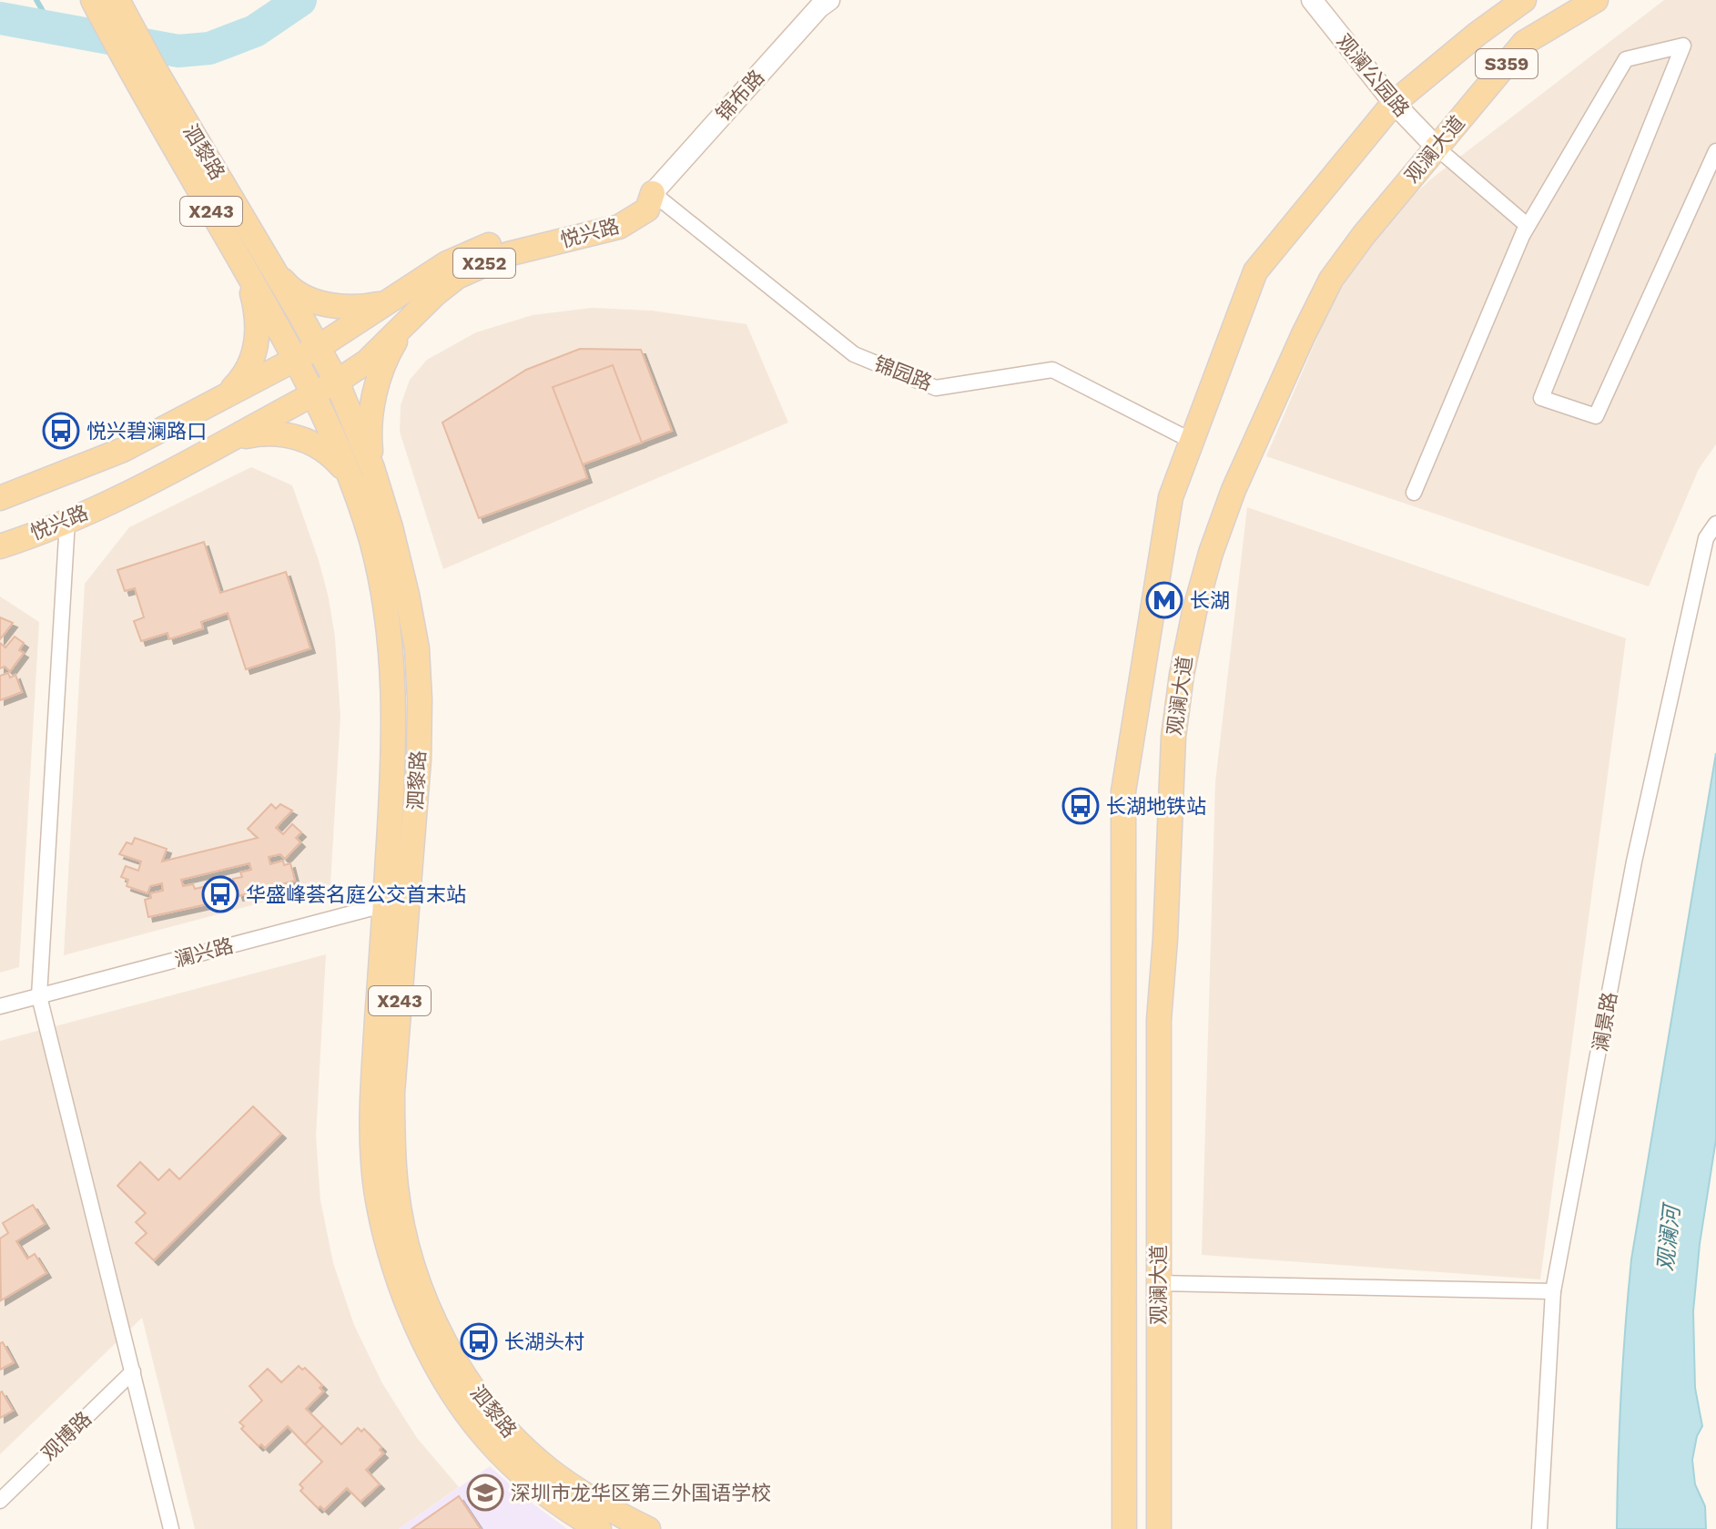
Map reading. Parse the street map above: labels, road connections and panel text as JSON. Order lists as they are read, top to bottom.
{
  "streets": {
    "main road": [
      "S359",
      "观澜公园路",
      "锦布路",
      "观澜大道",
      "泗黎路",
      "X243",
      "悦兴路",
      "X252"
    ],
    "street": [
      "锦园路",
      "澜兴路",
      "澜景路",
      "观博路"
    ]
  },
  "crossings": [
    ["观澜公园路", "观澜大道"],
    ["锦布路", "悦兴路"],
    ["锦布路", "锦园路"],
    ["观澜大道", "锦园路"],
    ["泗黎路", "悦兴路"],
    ["泗黎路", "澜兴路"],
    ["悦兴路", "锦园路"]
  ],
  "water": ["观澜河"],
  "places": {
    "bus stop": [
      "悦兴碧澜路口",
      "长湖地铁站",
      "华盛峰荟名庭公交首末站",
      "长湖头村"
    ],
    "metro station": ["长湖"],
    "school or university": ["深圳市龙华区第三外国语学校"]
  }
}
